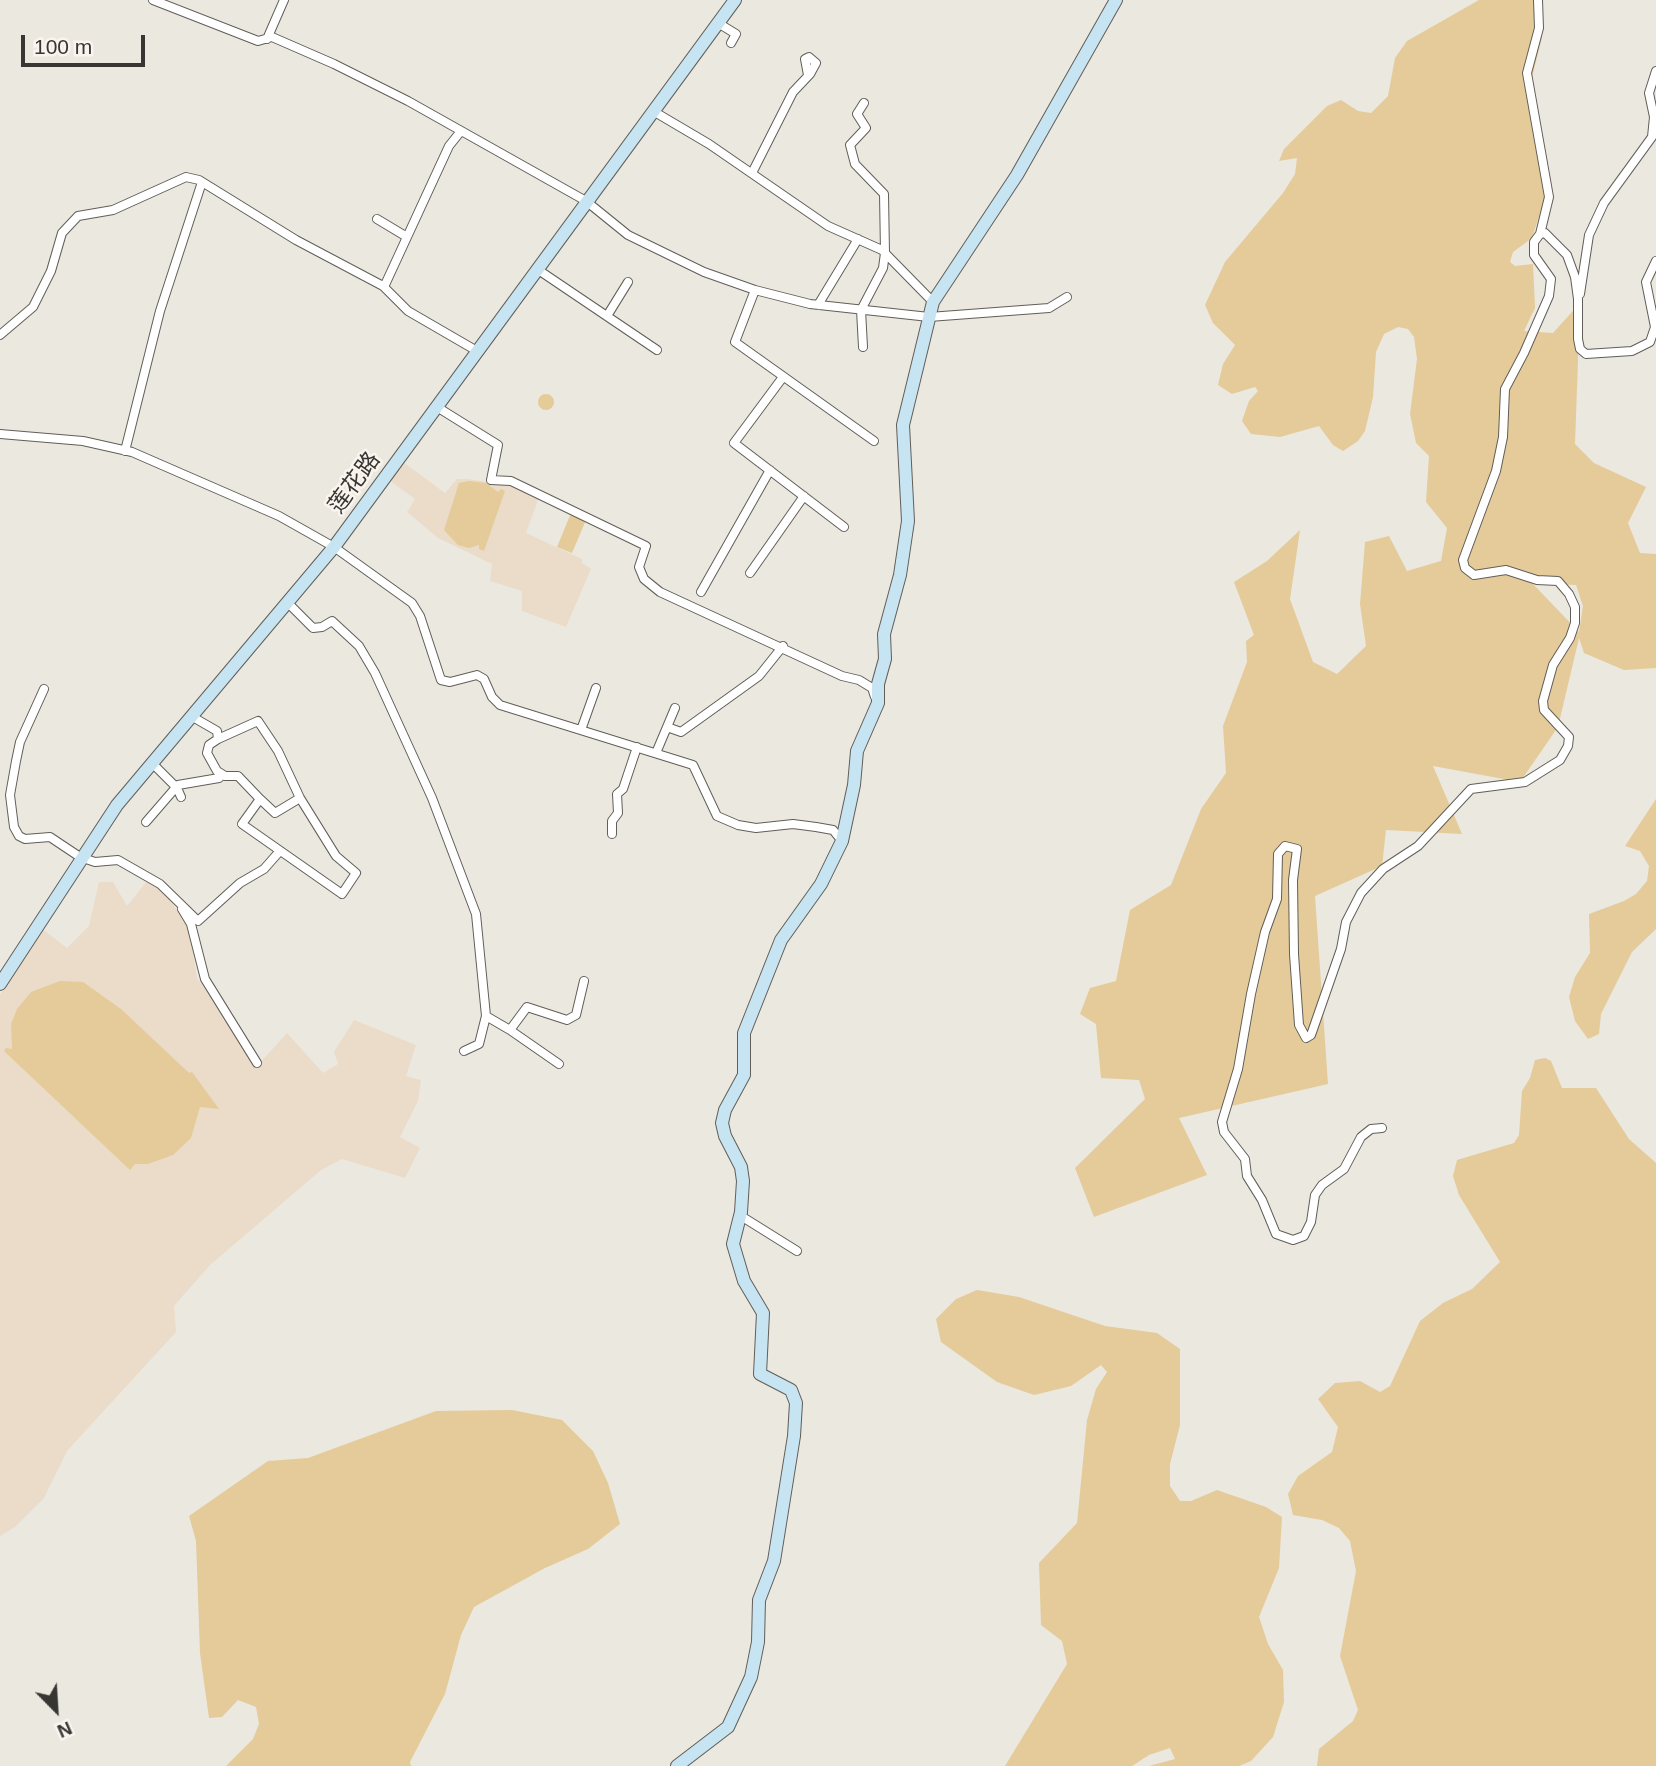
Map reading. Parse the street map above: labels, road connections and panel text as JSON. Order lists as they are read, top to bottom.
{
  "streets": {
    "street": ["莲花路"]
  },
  "scale_bar": "100 m",
  "north": "bottom right"
}
